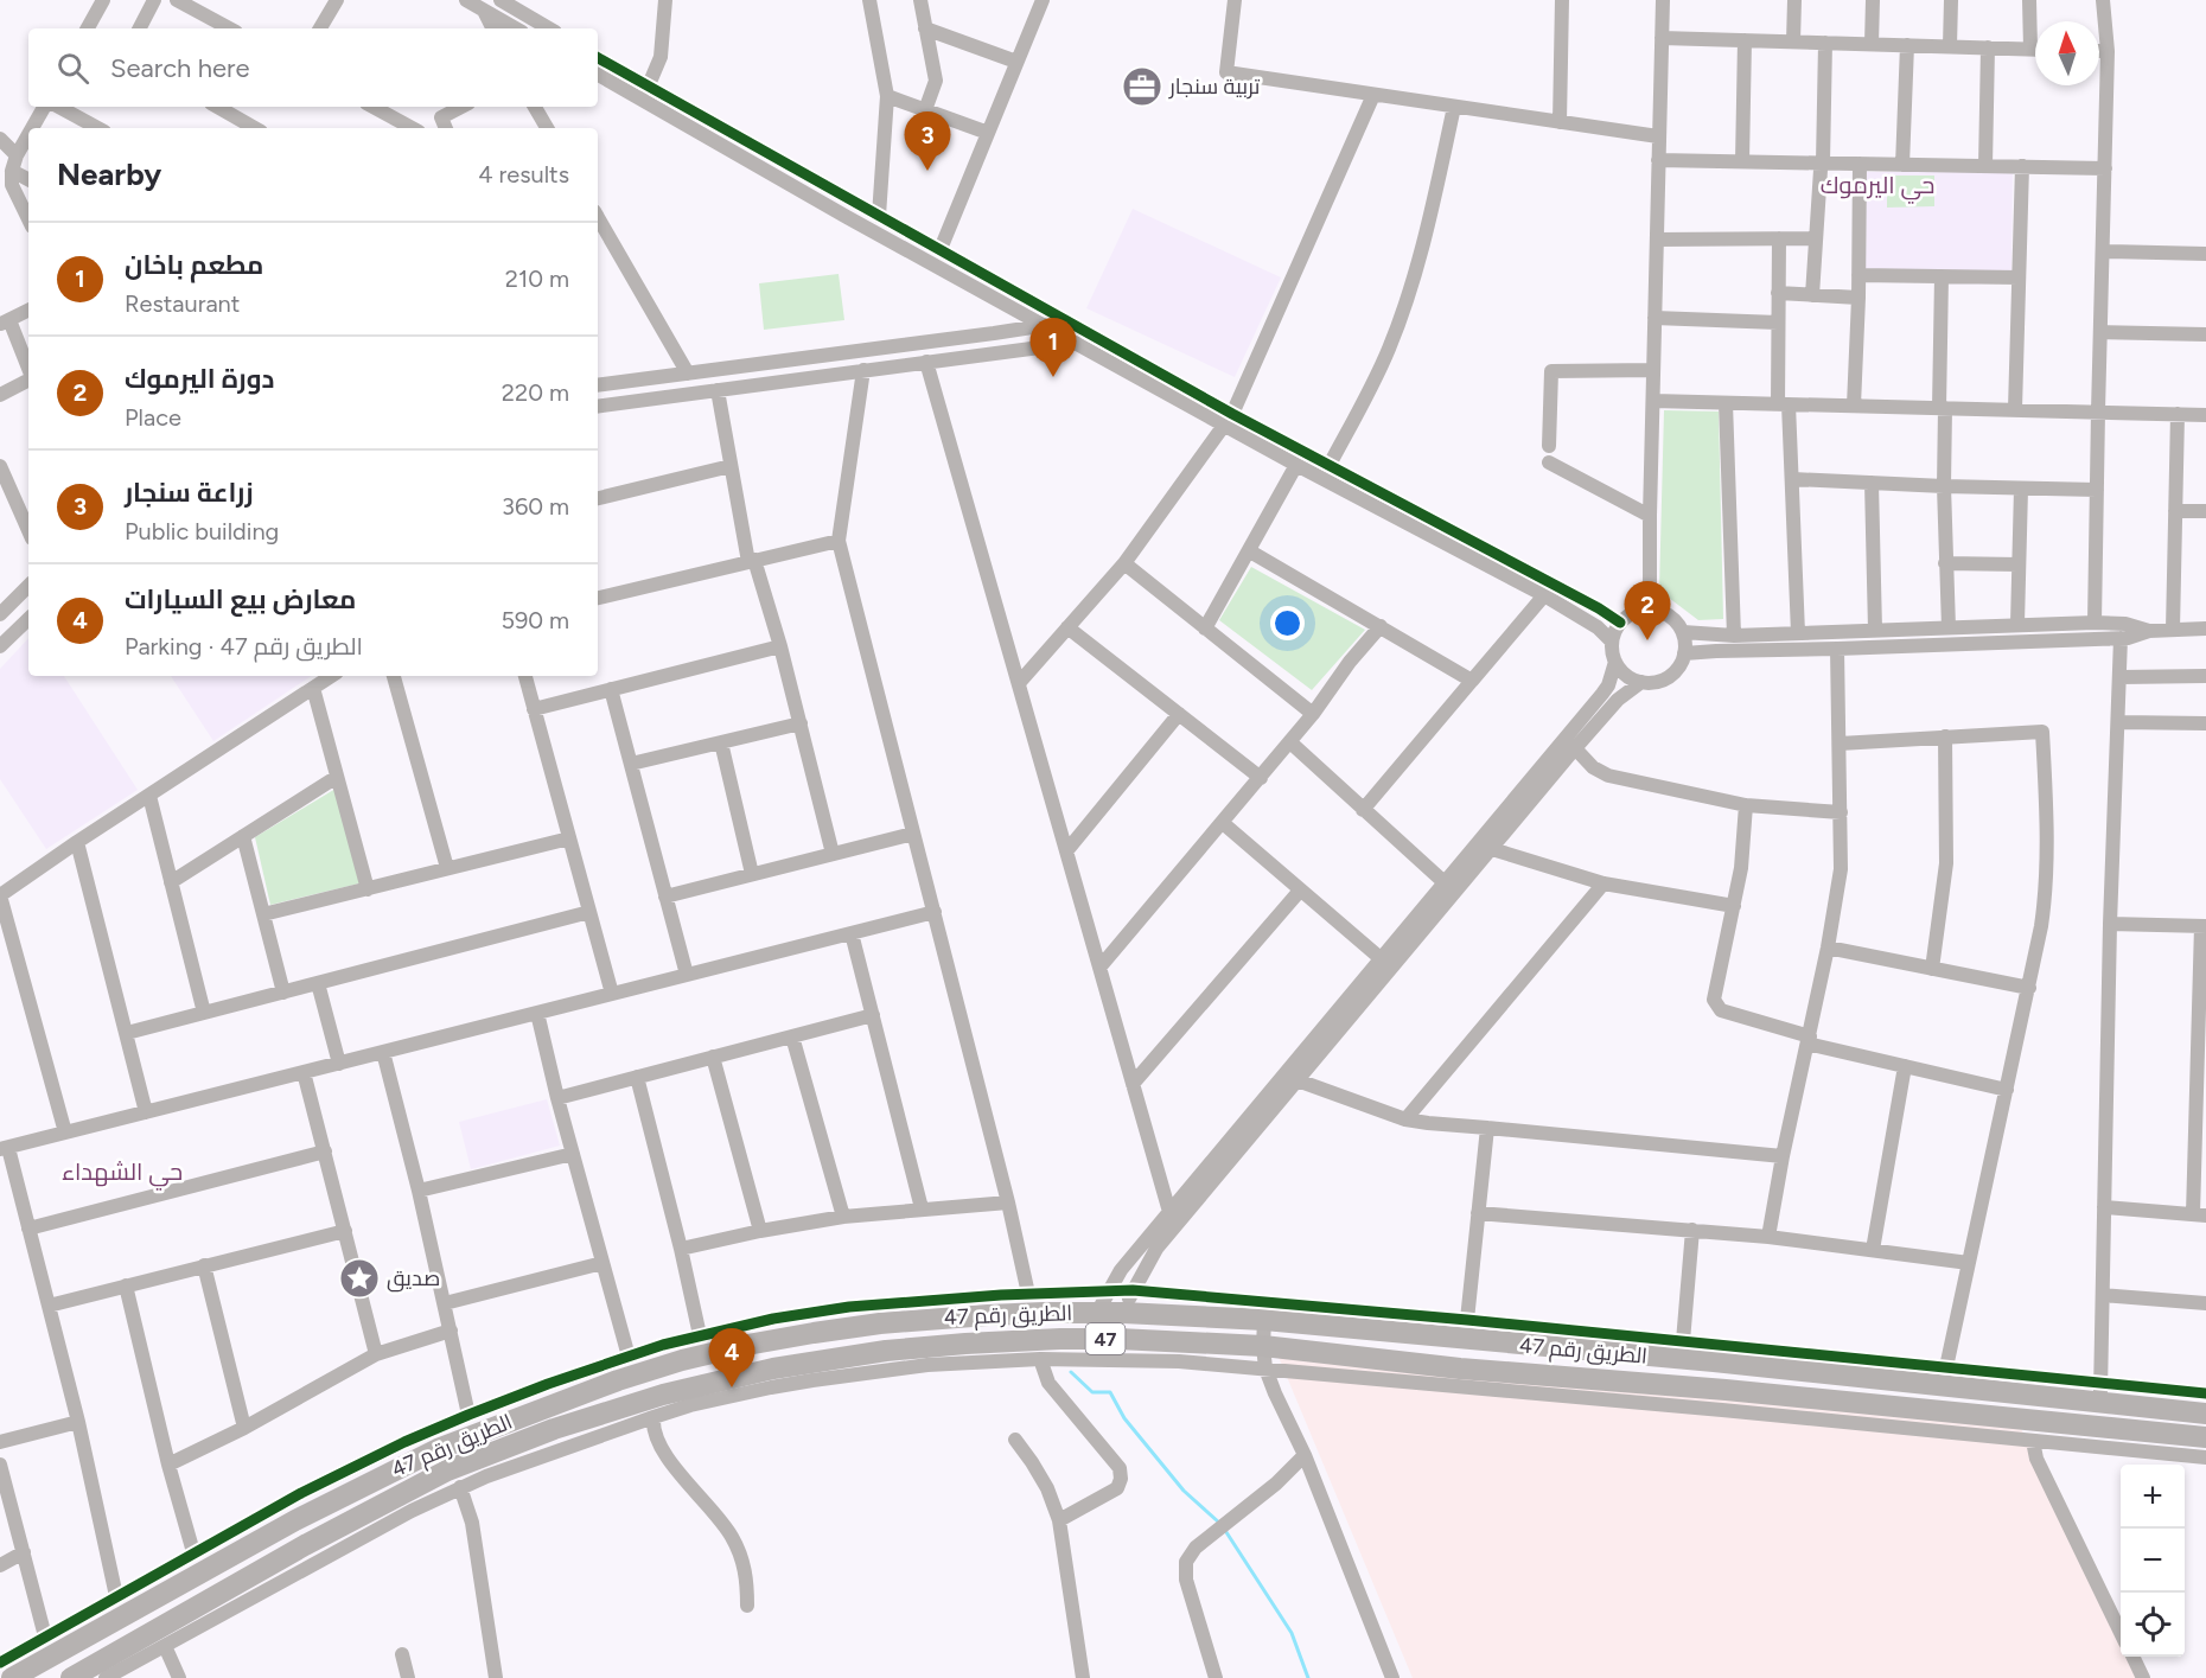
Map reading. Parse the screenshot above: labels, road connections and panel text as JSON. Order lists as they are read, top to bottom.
{
  "streets": {
    "highway": ["الطريق رقم 47", "47"]
  },
  "districts": ["حي اليرموك", "حي الشهداء"],
  "places": {
    "office": ["تربية سنجار"],
    "place": ["صديق"]
  },
  "north": "top",
  "page": {
    "search": "Search here",
    "pins": [
      "3",
      "1",
      "2",
      "4"
    ],
    "heading": ["Nearby", "4 results"],
    "list": [
      {
        "mark": "1",
        "name": "مطعم باخان",
        "note": "Restaurant",
        "value": "210 m"
      },
      {
        "mark": "2",
        "name": "دورة اليرموك",
        "note": "Place",
        "value": "220 m"
      },
      {
        "mark": "3",
        "name": "زراعة سنجار",
        "note": "Public building",
        "value": "360 m"
      },
      {
        "mark": "4",
        "name": "معارض بيع السيارات",
        "note": "Parking · الطريق رقم 47",
        "value": "590 m"
      }
    ],
    "map_buttons": ["+", "−"]
  }
}
